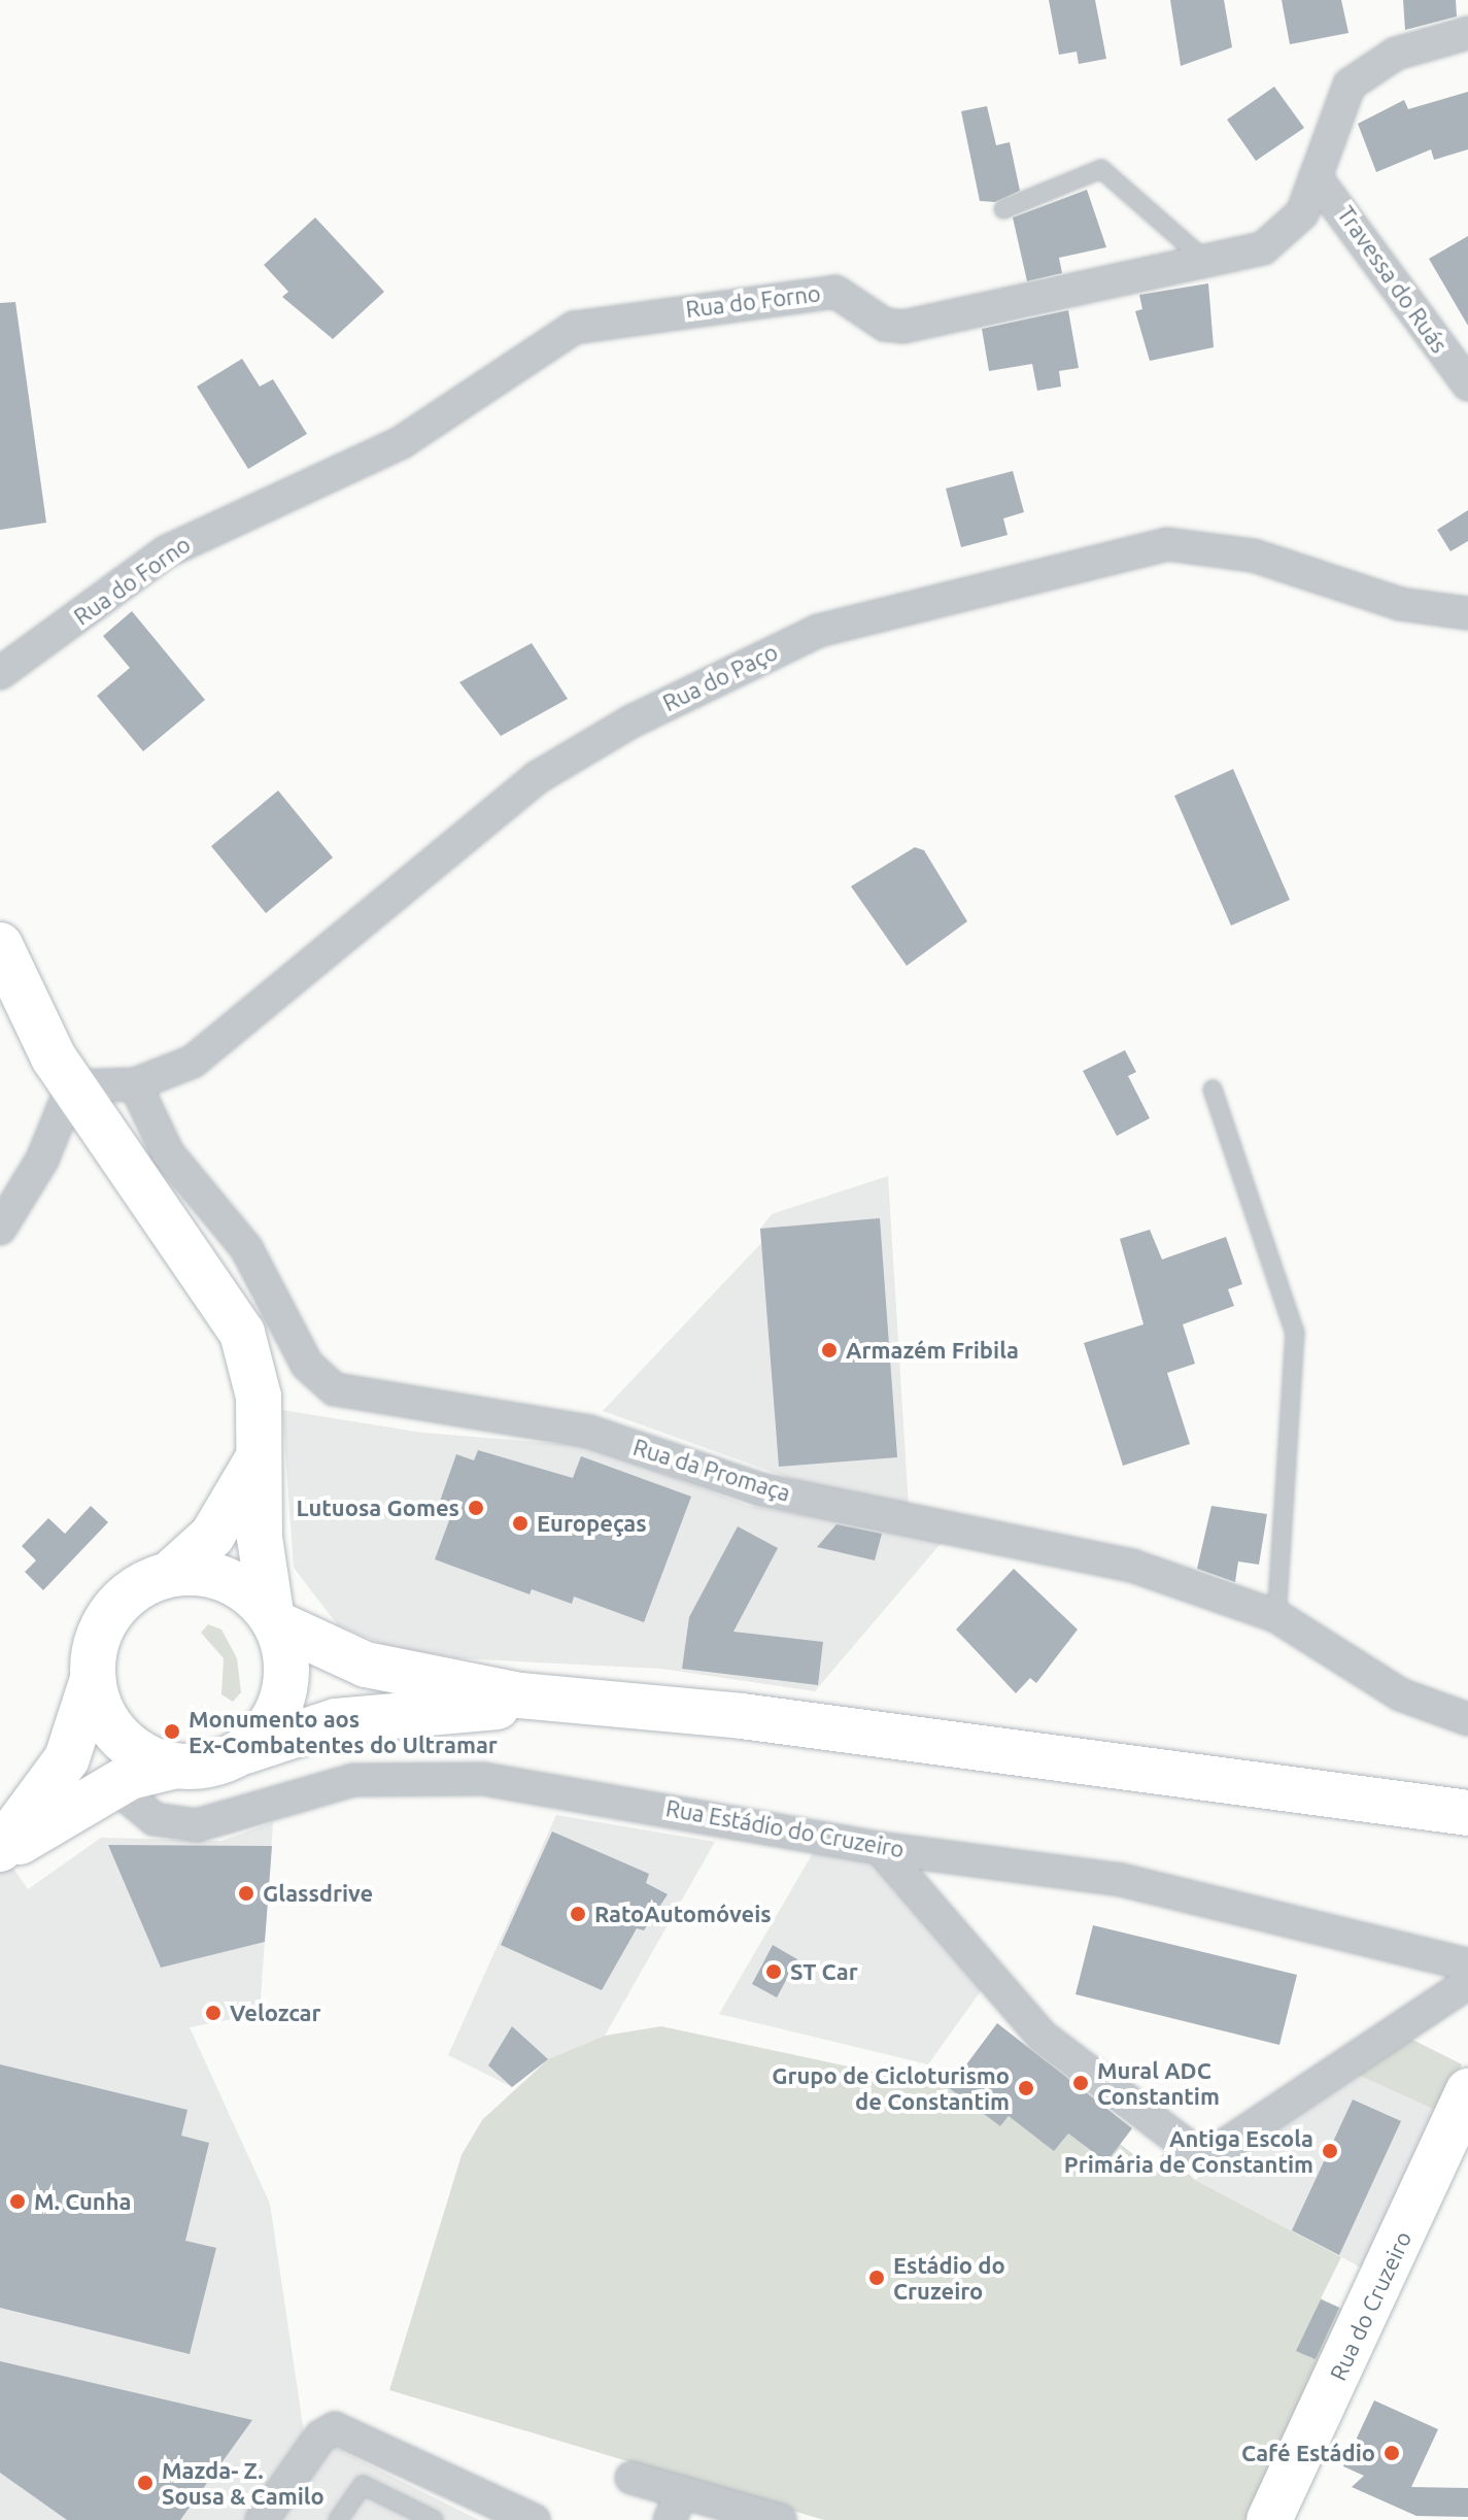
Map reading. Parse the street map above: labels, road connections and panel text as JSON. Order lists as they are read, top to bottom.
{
  "streets": {
    "main road": ["Rua do Cruzeiro"],
    "street": [
      "Travessa do Ruás",
      "Rua do Forno",
      "Rua do Paço",
      "Rua da Promaça",
      "Rua Estádio do Cruzeiro"
    ]
  },
  "crossings": [
    ["Travessa do Ruás", "Rua do Forno"],
    ["Rua do Paço", "Rua da Promaça"]
  ],
  "places": [
    "Armazém Fribila",
    "Lutuosa Gomes",
    "Europeças",
    "Monumento aos Ex-Combatentes do Ultramar",
    "Glassdrive",
    "RatoAutomóveis",
    "ST Car",
    "Velozcar",
    "Mural ADC Constantim",
    "Grupo de Cicloturismo de Constantim",
    "Antiga Escola Primária de Constantim",
    "M. Cunha",
    "Estádio do Cruzeiro",
    "Café Estádio",
    "Mazda- Z. Sousa & Camilo"
  ]
}
